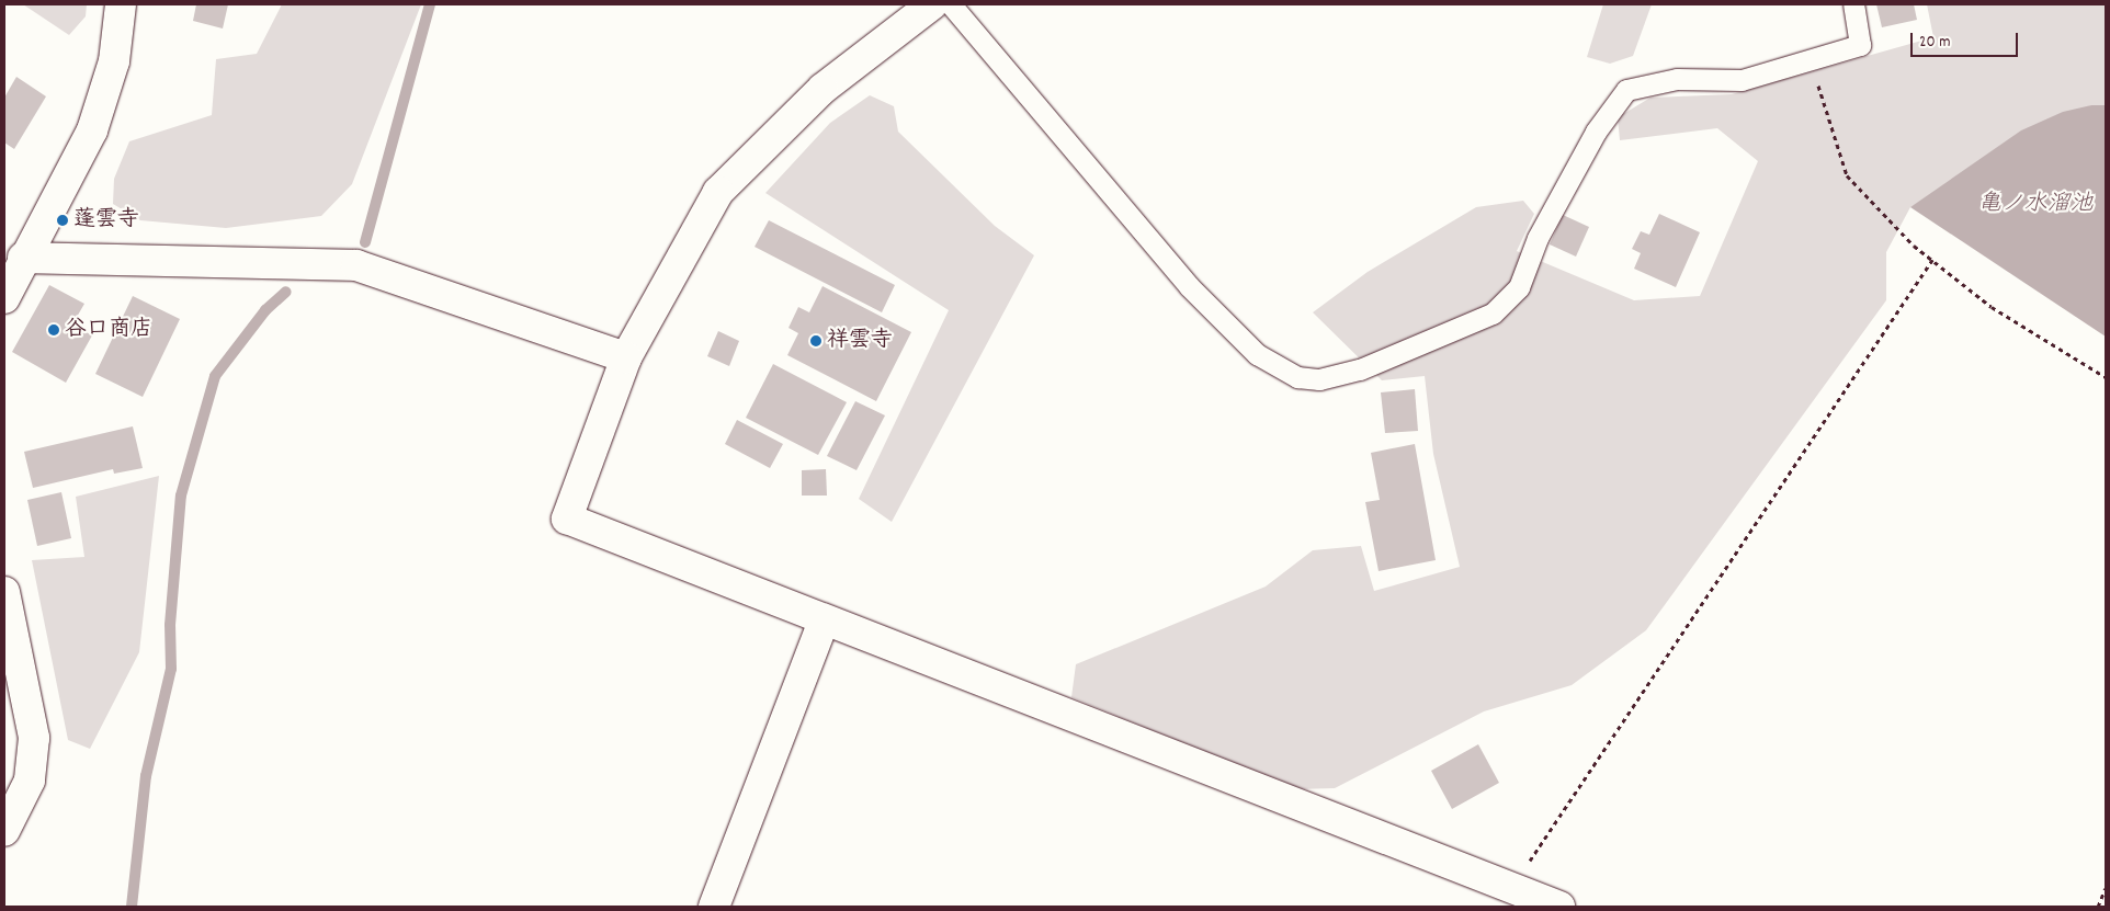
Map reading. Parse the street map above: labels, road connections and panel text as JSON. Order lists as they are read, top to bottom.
{
  "water": ["亀ノ水溜池"],
  "places": ["蓬雲寺", "谷口商店", "祥雲寺"],
  "scale_bar": "20 m"
}
